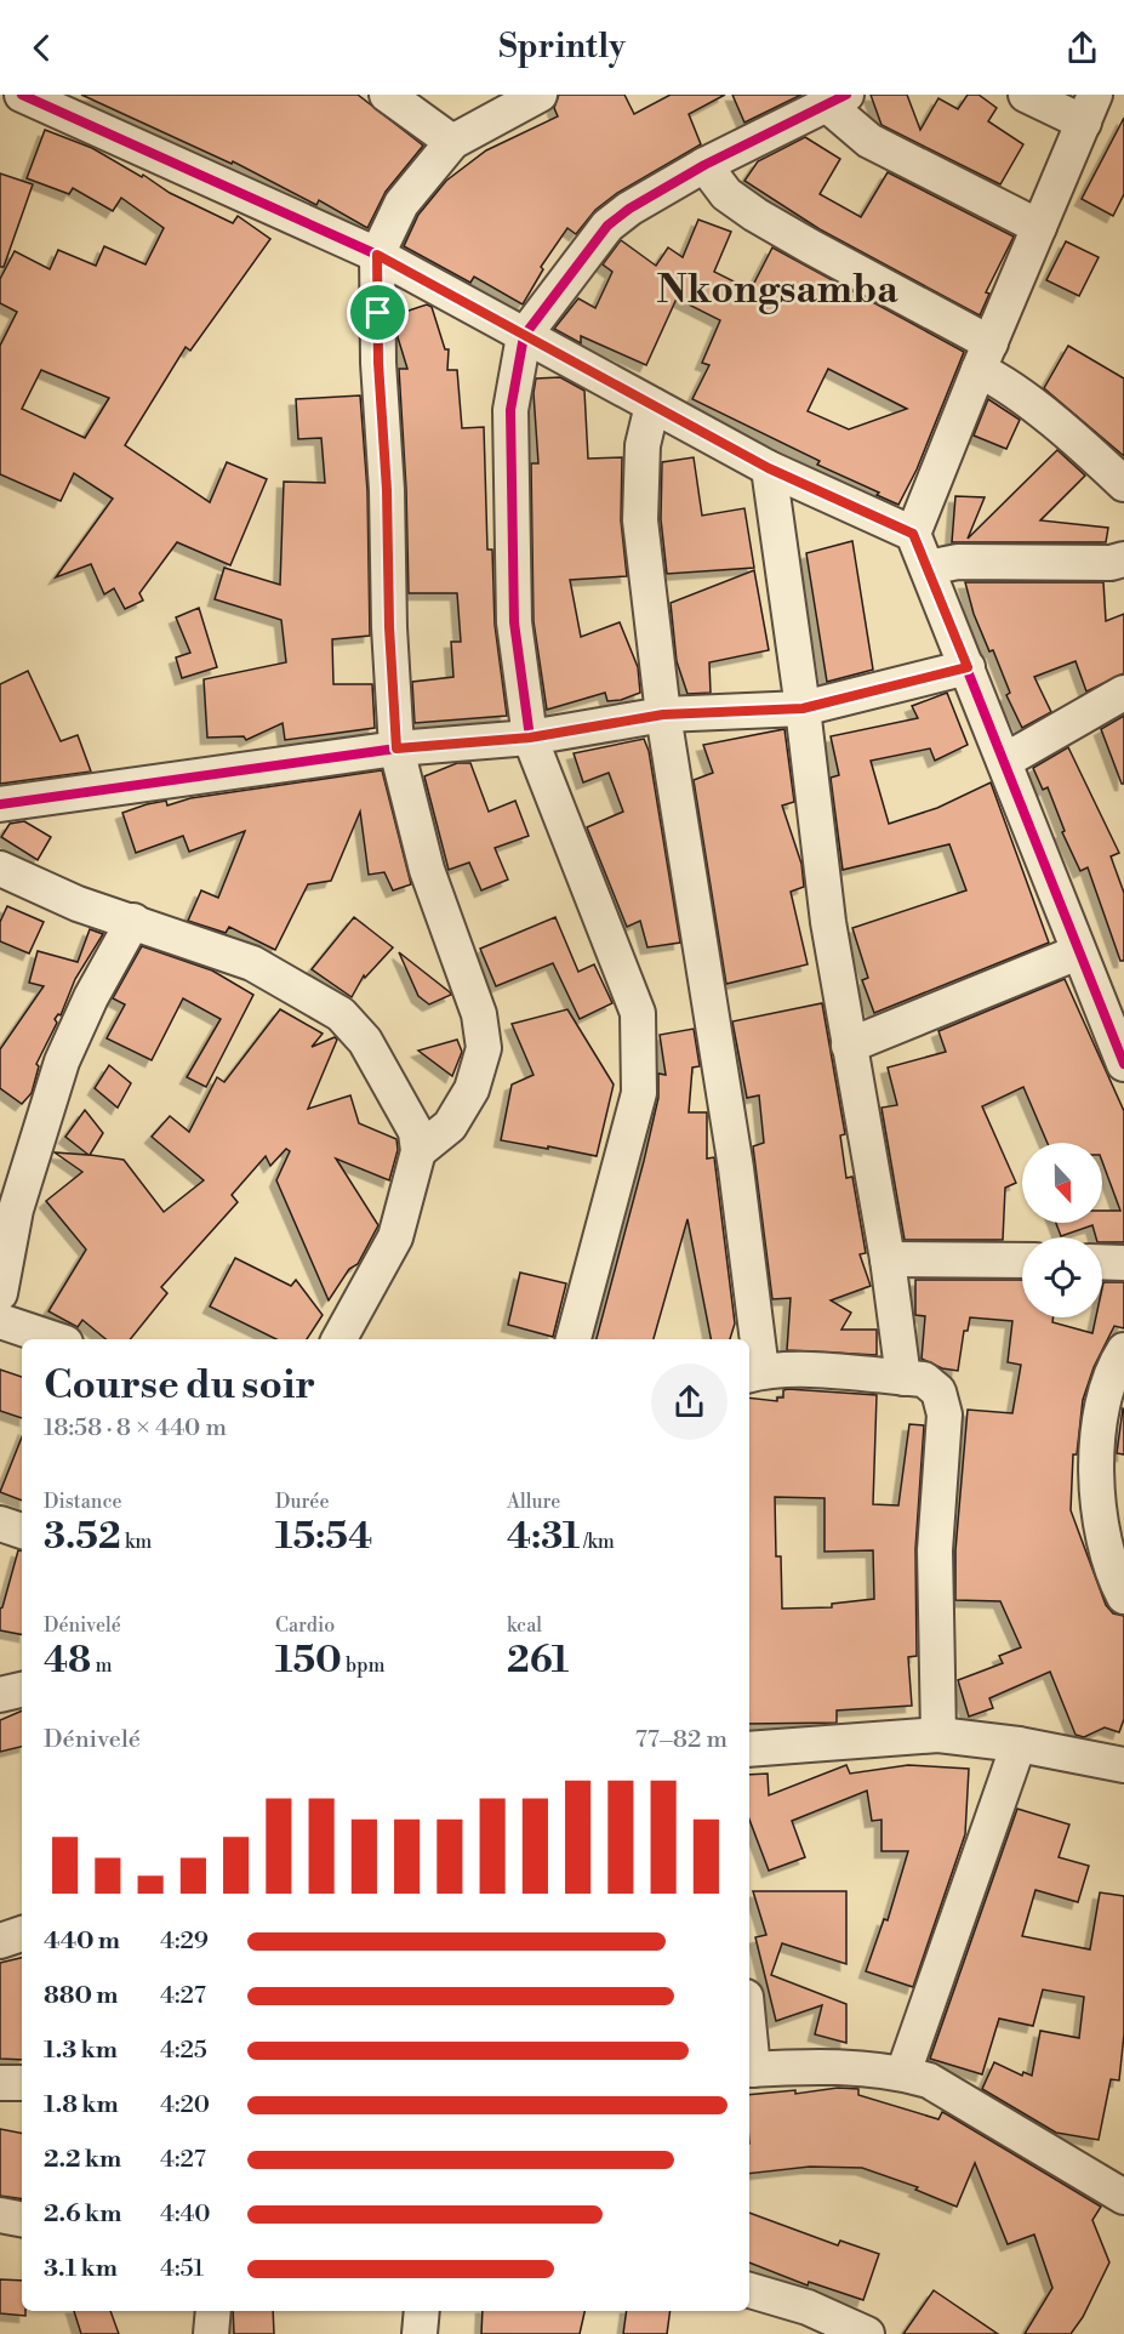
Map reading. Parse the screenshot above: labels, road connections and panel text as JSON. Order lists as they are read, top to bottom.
{
  "districts": ["Nkongsamba"],
  "north": "bottom",
  "page": {
    "header": "Sprintly",
    "heading": ["Course du soir", "18:58 · 8 × 440 m"],
    "stats": [
      ["Distance", "3.52 km"],
      ["Durée", "15:54"],
      ["Allure", "4:31 /km"],
      ["Dénivelé", "48 m"],
      ["Cardio", "150 bpm"],
      ["kcal", "261"]
    ],
    "chart": ["Dénivelé", "77–82 m"],
    "list": [
      {
        "name": "440 m",
        "note": "4:29"
      },
      {
        "name": "880 m",
        "note": "4:27"
      },
      {
        "name": "1.3 km",
        "note": "4:25"
      },
      {
        "name": "1.8 km",
        "note": "4:20"
      },
      {
        "name": "2.2 km",
        "note": "4:27"
      },
      {
        "name": "2.6 km",
        "note": "4:40"
      },
      {
        "name": "3.1 km",
        "note": "4:51"
      }
    ]
  }
}
